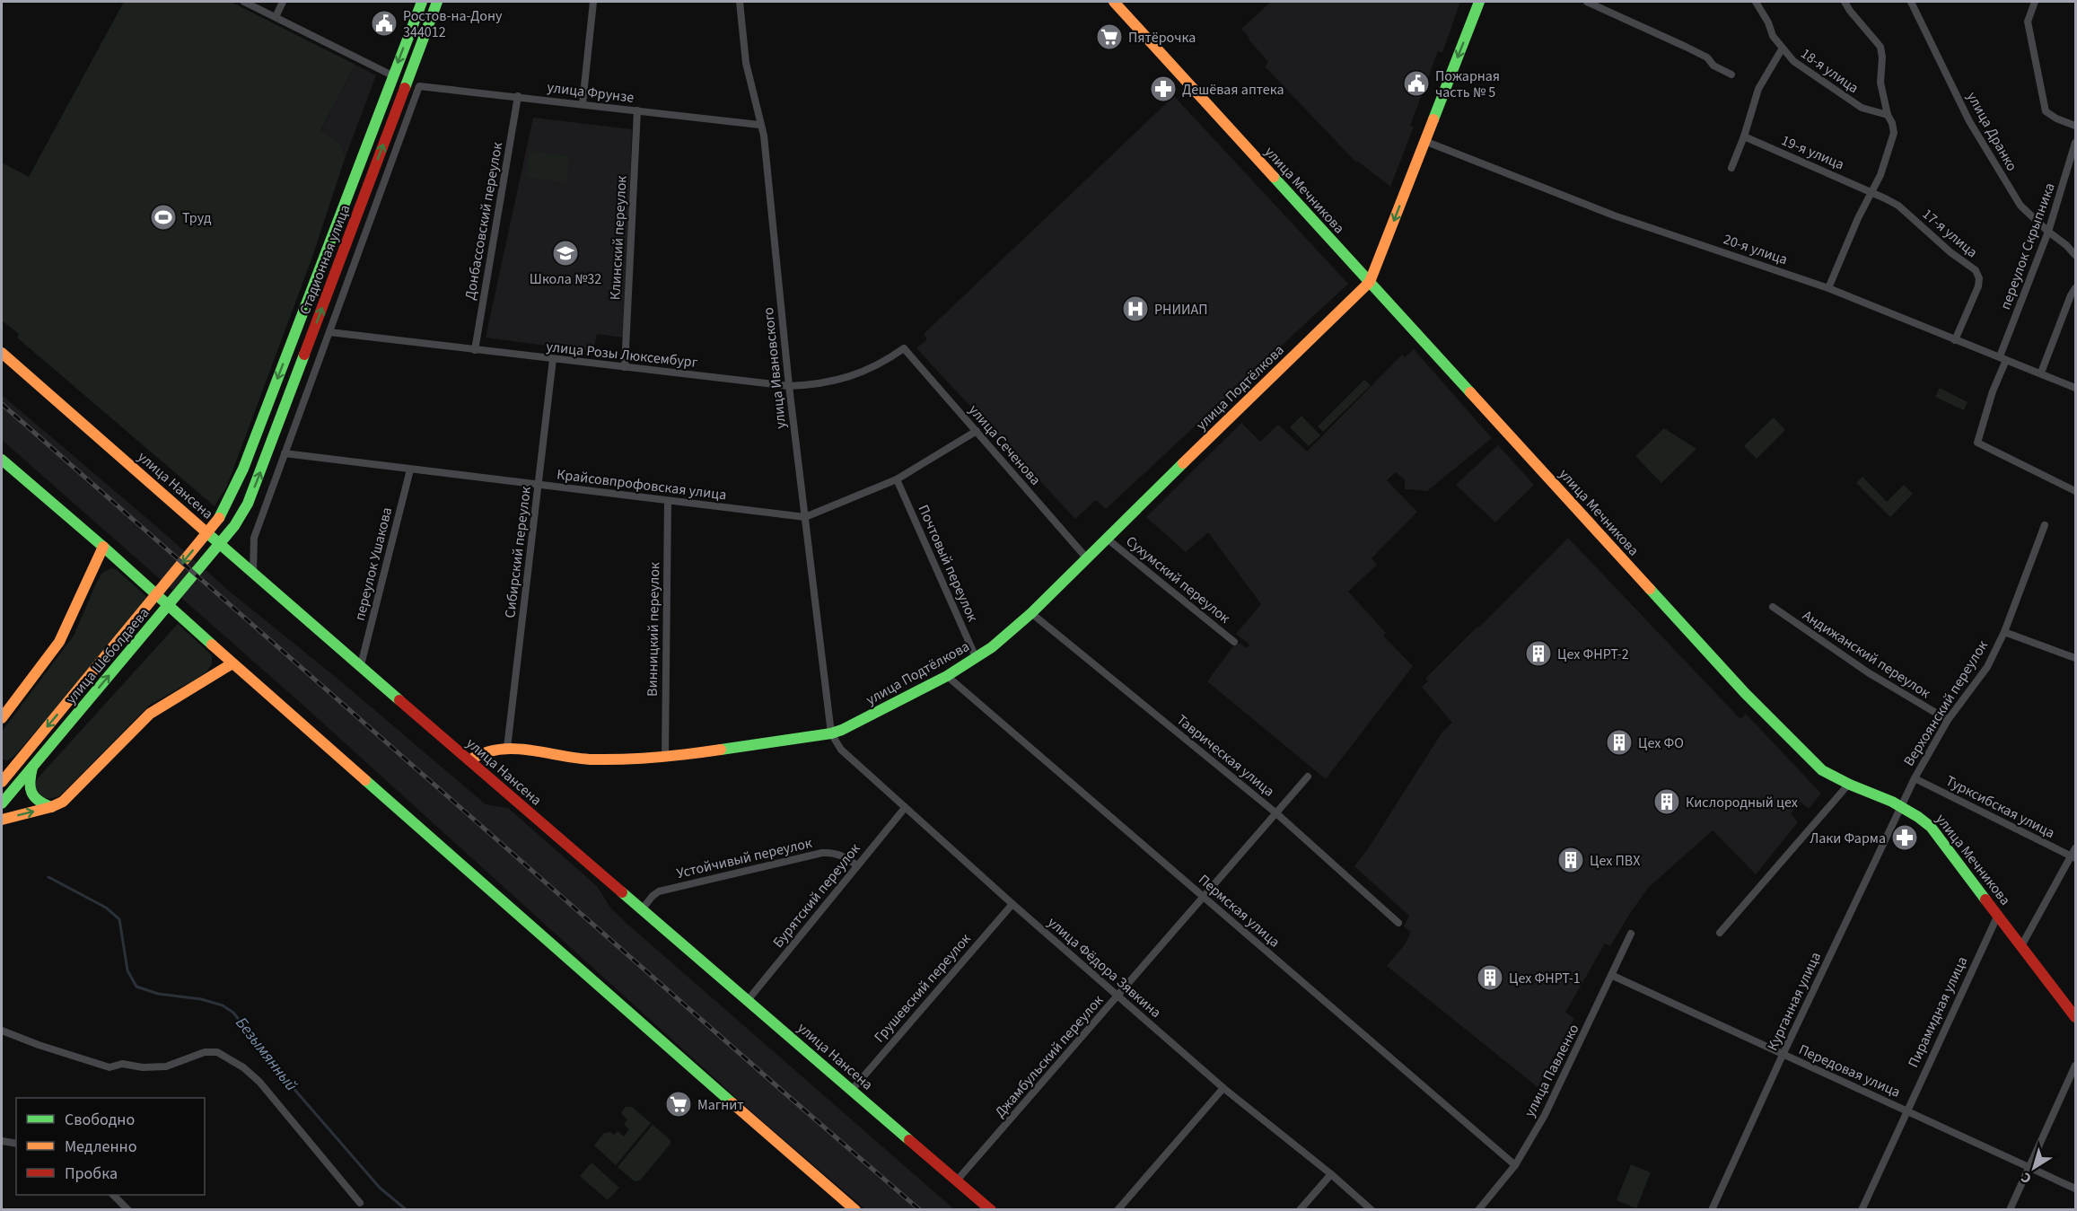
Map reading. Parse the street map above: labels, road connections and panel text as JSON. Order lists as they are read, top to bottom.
{
  "streets": {
    "main road": [
      "улица Мечникова",
      "Стадионная улица",
      "улица Подтёлкова",
      "улица Нансена",
      "улица Шеболдаева"
    ],
    "street": [
      "18-я улица",
      "улица Фрунзе",
      "улица Дранко",
      "19-я улица",
      "Донбассовский переулок",
      "17-я улица",
      "Клинский переулок",
      "переулок Скрыпника",
      "20-я улица",
      "улица Розы Люксембург",
      "улица Ивановского",
      "улица Сеченова",
      "Крайсовпрофовская улица",
      "Сибирский переулок",
      "Почтовый переулок",
      "переулок Ушакова",
      "Сухумский переулок",
      "Винницкий переулок",
      "Андижанский переулок",
      "Верхоянский переулок",
      "Таврическая улица",
      "Турксибская улица",
      "Устойчивый переулок",
      "Бурятский переулок",
      "Пермская улица",
      "улица Фёдора Зявкина",
      "Грушевский переулок",
      "Курганная улица",
      "Пирамидная улица",
      "Джамбульский переулок",
      "улица Павленко",
      "Передовая улица"
    ]
  },
  "crossings": [
    ["улица Фрунзе", "Донбассовский переулок"],
    ["улица Фрунзе", "Клинский переулок"],
    ["улица Фрунзе", "Стадионная улица"],
    ["улица Фрунзе", "улица Ивановского"],
    ["улица Дранко", "переулок Скрыпника"],
    ["19-я улица", "17-я улица"],
    ["улица Мечникова", "улица Подтёлкова"],
    ["улица Мечникова", "Верхоянский переулок"],
    ["улица Мечникова", "Курганная улица"],
    ["улица Мечникова", "Пирамидная улица"],
    ["Донбассовский переулок", "улица Розы Люксембург"],
    ["17-я улица", "20-я улица"],
    ["Клинский переулок", "улица Розы Люксембург"],
    ["переулок Скрыпника", "20-я улица"],
    ["Стадионная улица", "улица Розы Люксембург"],
    ["Стадионная улица", "Крайсовпрофовская улица"],
    ["Стадионная улица", "улица Нансена"],
    ["Стадионная улица", "улица Шеболдаева"],
    ["улица Розы Люксембург", "улица Ивановского"],
    ["улица Розы Люксембург", "улица Сеченова"],
    ["улица Розы Люксембург", "Сибирский переулок"],
    ["улица Ивановского", "улица Подтёлкова"],
    ["улица Ивановского", "Крайсовпрофовская улица"],
    ["улица Ивановского", "улица Фёдора Зявкина"],
    ["улица Подтёлкова", "улица Сеченова"],
    ["улица Подтёлкова", "улица Нансена"],
    ["улица Подтёлкова", "Сибирский переулок"],
    ["улица Подтёлкова", "Почтовый переулок"],
    ["улица Подтёлкова", "Сухумский переулок"],
    ["улица Подтёлкова", "Винницкий переулок"],
    ["улица Подтёлкова", "Таврическая улица"],
    ["улица Подтёлкова", "Пермская улица"],
    ["улица Подтёлкова", "улица Фёдора Зявкина"],
    ["улица Сеченова", "Крайсовпрофовская улица"],
    ["Крайсовпрофовская улица", "Сибирский переулок"],
    ["Крайсовпрофовская улица", "Почтовый переулок"],
    ["Крайсовпрофовская улица", "переулок Ушакова"],
    ["Крайсовпрофовская улица", "Винницкий переулок"],
    ["улица Нансена", "переулок Ушакова"],
    ["улица Нансена", "Устойчивый переулок"],
    ["улица Нансена", "Бурятский переулок"],
    ["улица Нансена", "Грушевский переулок"],
    ["улица Нансена", "Джамбульский переулок"],
    ["Андижанский переулок", "Верхоянский переулок"],
    ["Верхоянский переулок", "Турксибская улица"],
    ["Верхоянский переулок", "Курганная улица"],
    ["Таврическая улица", "Джамбульский переулок"],
    ["Устойчивый переулок", "Бурятский переулок"],
    ["Бурятский переулок", "улица Фёдора Зявкина"],
    ["Пермская улица", "Джамбульский переулок"],
    ["Пермская улица", "улица Павленко"],
    ["улица Фёдора Зявкина", "Грушевский переулок"],
    ["улица Фёдора Зявкина", "Джамбульский переулок"],
    ["Курганная улица", "Передовая улица"],
    ["Пирамидная улица", "Передовая улица"],
    ["улица Павленко", "Передовая улица"]
  ],
  "water": ["Безымянный"],
  "places": {
    "public building": ["Ростов-на-Дону 344012", "Пожарная часть № 5"],
    "supermarket": ["Пятёрочка", "Магнит"],
    "pharmacy": ["Дешёвая аптека", "Лаки Фарма"],
    "sports": ["Труд"],
    "school or university": ["Школа №32"],
    "hospital": ["РНИИАП"],
    "building": [
      "Цех ФНРТ-2",
      "Цех ФО",
      "Кислородный цех",
      "Цех ПВХ",
      "Цех ФНРТ-1"
    ]
  },
  "legend": ["Свободно", "Медленно", "Пробка"],
  "north": "bottom left"
}
